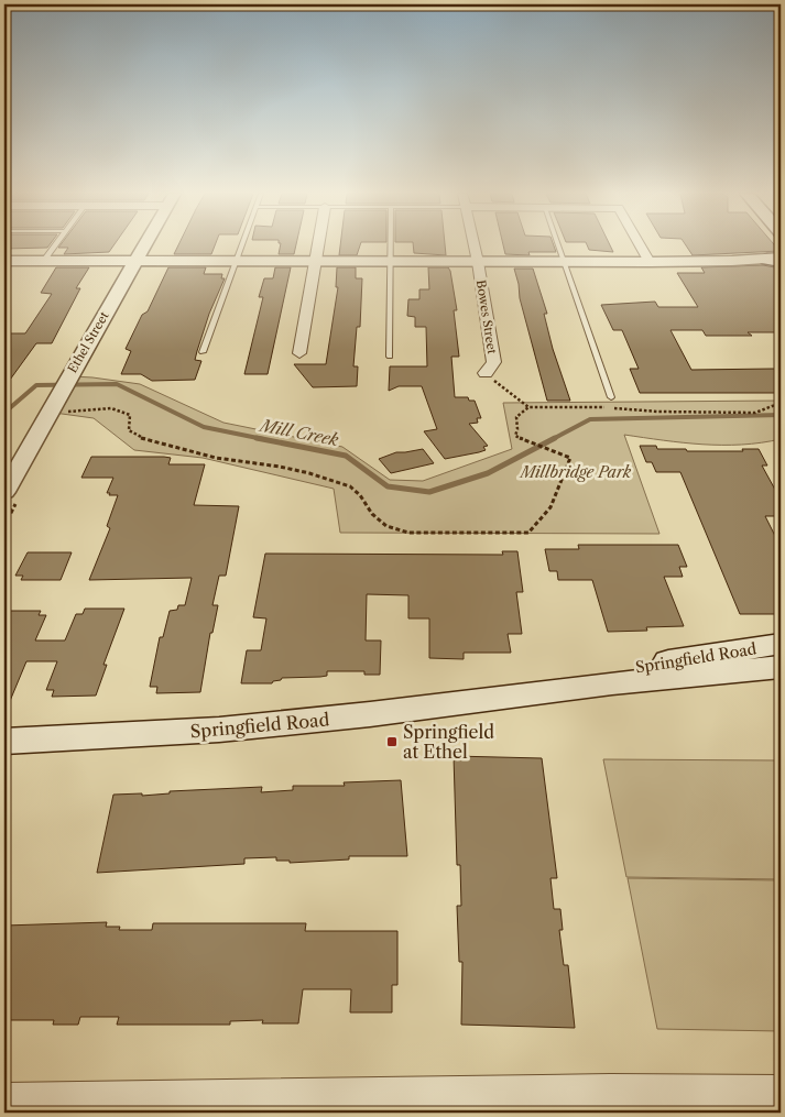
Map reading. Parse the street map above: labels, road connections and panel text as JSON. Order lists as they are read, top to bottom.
{
  "streets": {
    "main road": ["Springfield Road"],
    "street": ["Bowes Street", "Ethel Street"]
  },
  "water": ["Mill Creek"],
  "parks": ["Millbridge Park"],
  "places": {
    "transit": ["Springfield at Ethel"]
  }
}
